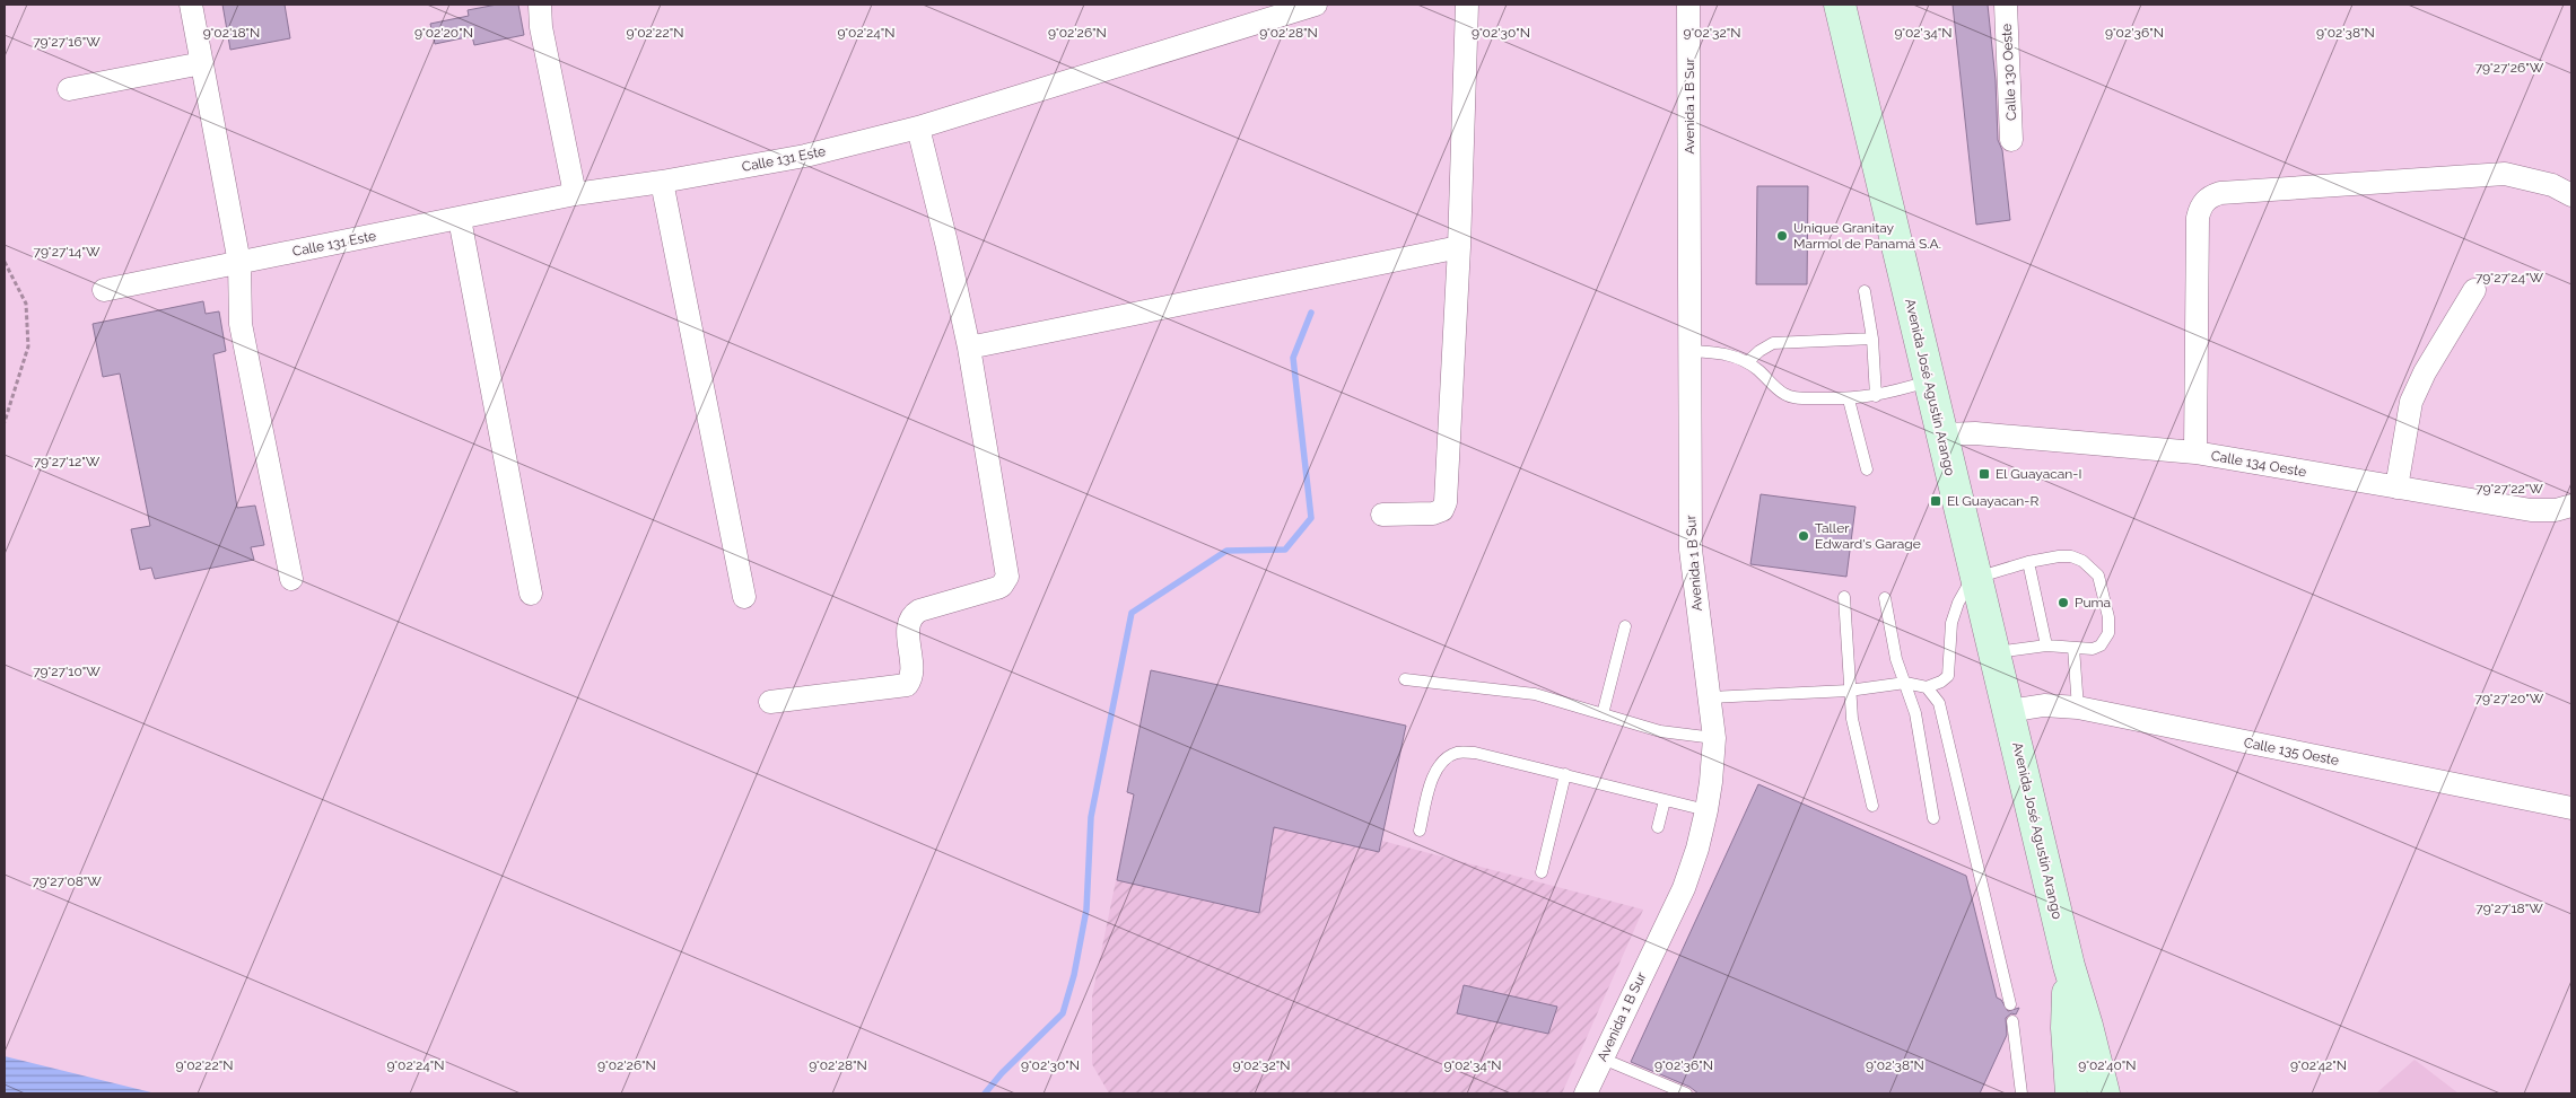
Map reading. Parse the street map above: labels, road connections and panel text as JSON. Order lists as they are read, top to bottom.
{
  "streets": {
    "main road": ["Avenida José Agustín Arango"],
    "street": [
      "Calle 130 Oeste",
      "Avenida 1 B Sur",
      "Calle 131 Este",
      "Calle 134 Oeste",
      "Calle 135 Oeste"
    ]
  },
  "crossings": [
    ["Avenida José Agustín Arango", "Calle 134 Oeste"],
    ["Avenida José Agustín Arango", "Calle 135 Oeste"]
  ],
  "places": {
    "other": ["Unique Granitay Marmol de Panamá S.A.", "Taller Edward's Garage", "Puma"],
    "transit": ["El Guayacan-I", "El Guayacan-R"]
  },
  "coordinates": [
    "9°02'18\"N",
    "9°02'20\"N",
    "9°02'22\"N",
    "9°02'24\"N",
    "9°02'26\"N",
    "9°02'28\"N",
    "9°02'30\"N",
    "9°02'32\"N",
    "9°02'34\"N",
    "9°02'36\"N",
    "9°02'38\"N",
    "79°27'16\"W",
    "79°27'26\"W",
    "79°27'14\"W",
    "79°27'24\"W",
    "79°27'12\"W",
    "79°27'22\"W",
    "79°27'10\"W",
    "79°27'20\"W",
    "79°27'08\"W",
    "79°27'18\"W",
    "9°02'40\"N",
    "9°02'42\"N"
  ]
}
